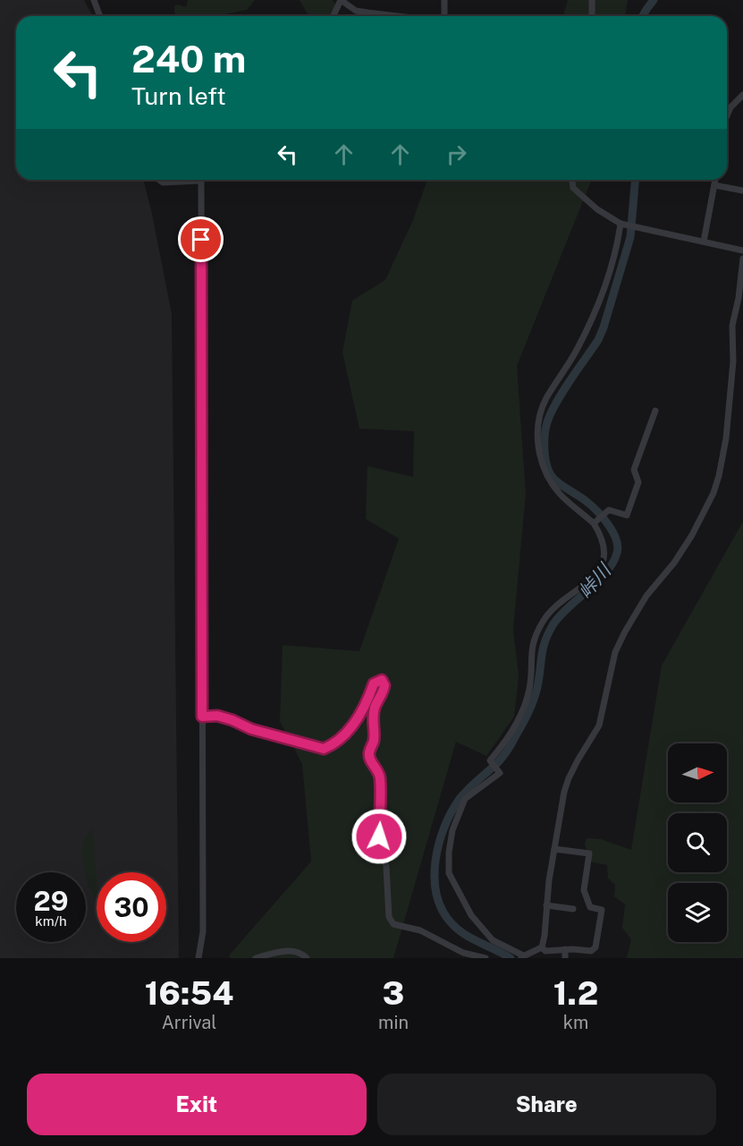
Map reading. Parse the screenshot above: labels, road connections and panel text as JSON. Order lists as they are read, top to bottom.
{
  "water": ["峠川"],
  "north": "right",
  "page": {
    "turn": ["240 m", "Turn left"],
    "speed": "29 km/h",
    "limit": "30",
    "eta": [
      "16:54",
      "Arrival",
      "3",
      "min",
      "1.2",
      "km"
    ],
    "buttons": ["Exit", "Share"]
  }
}
